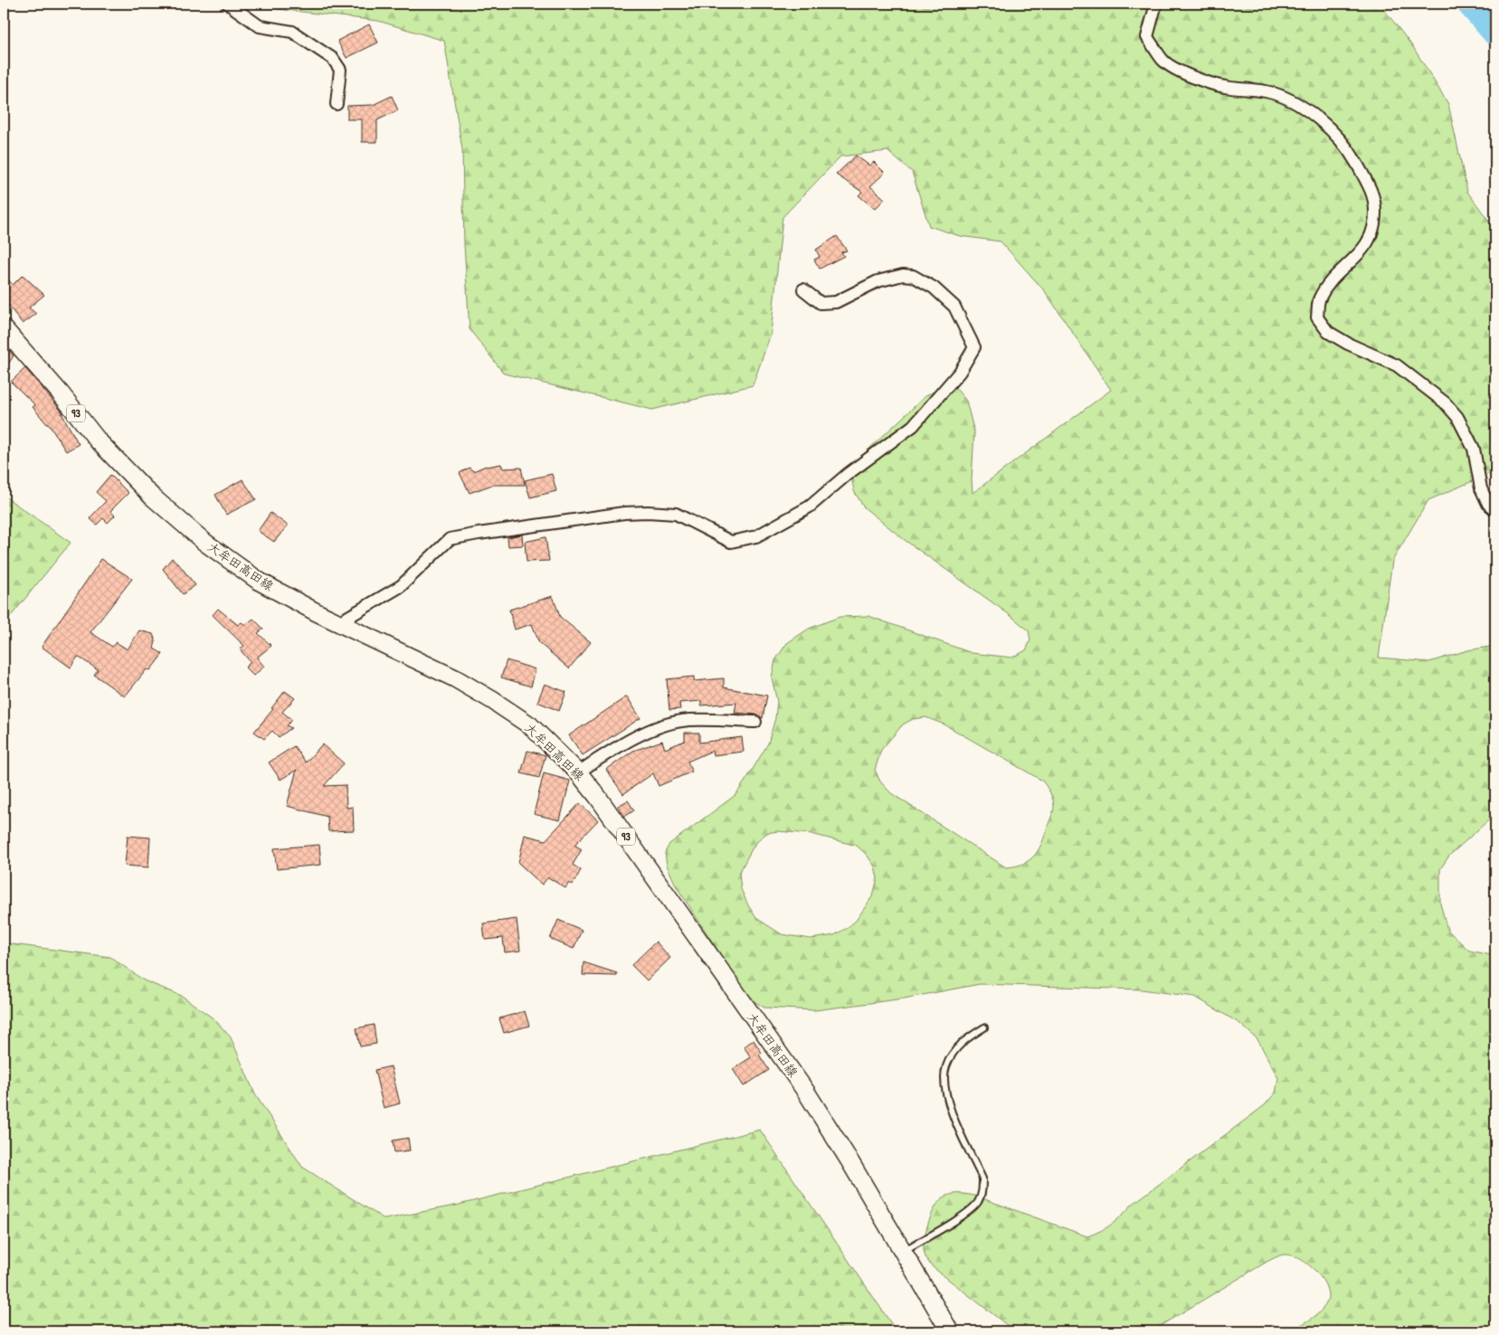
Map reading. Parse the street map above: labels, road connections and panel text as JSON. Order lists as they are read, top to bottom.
{
  "streets": {
    "main road": ["93", "大牟田高田線"]
  }
}
